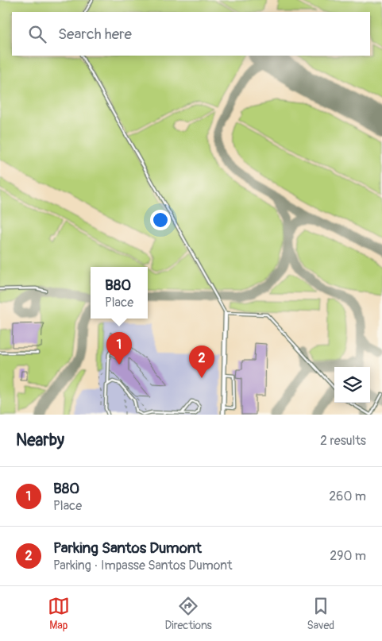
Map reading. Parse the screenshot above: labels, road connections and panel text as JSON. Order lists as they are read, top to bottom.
{
  "page": {
    "search": "Search here",
    "popup": ["B80", "Place"],
    "pins": ["1", "2"],
    "heading": ["Nearby", "2 results"],
    "list": [
      {
        "mark": "1",
        "name": "B80",
        "note": "Place",
        "value": "260 m"
      },
      {
        "mark": "2",
        "name": "Parking Santos Dumont",
        "note": "Parking · Impasse Santos Dumont",
        "value": "290 m"
      }
    ],
    "nav": ["Map", "Directions", "Saved"]
  }
}
